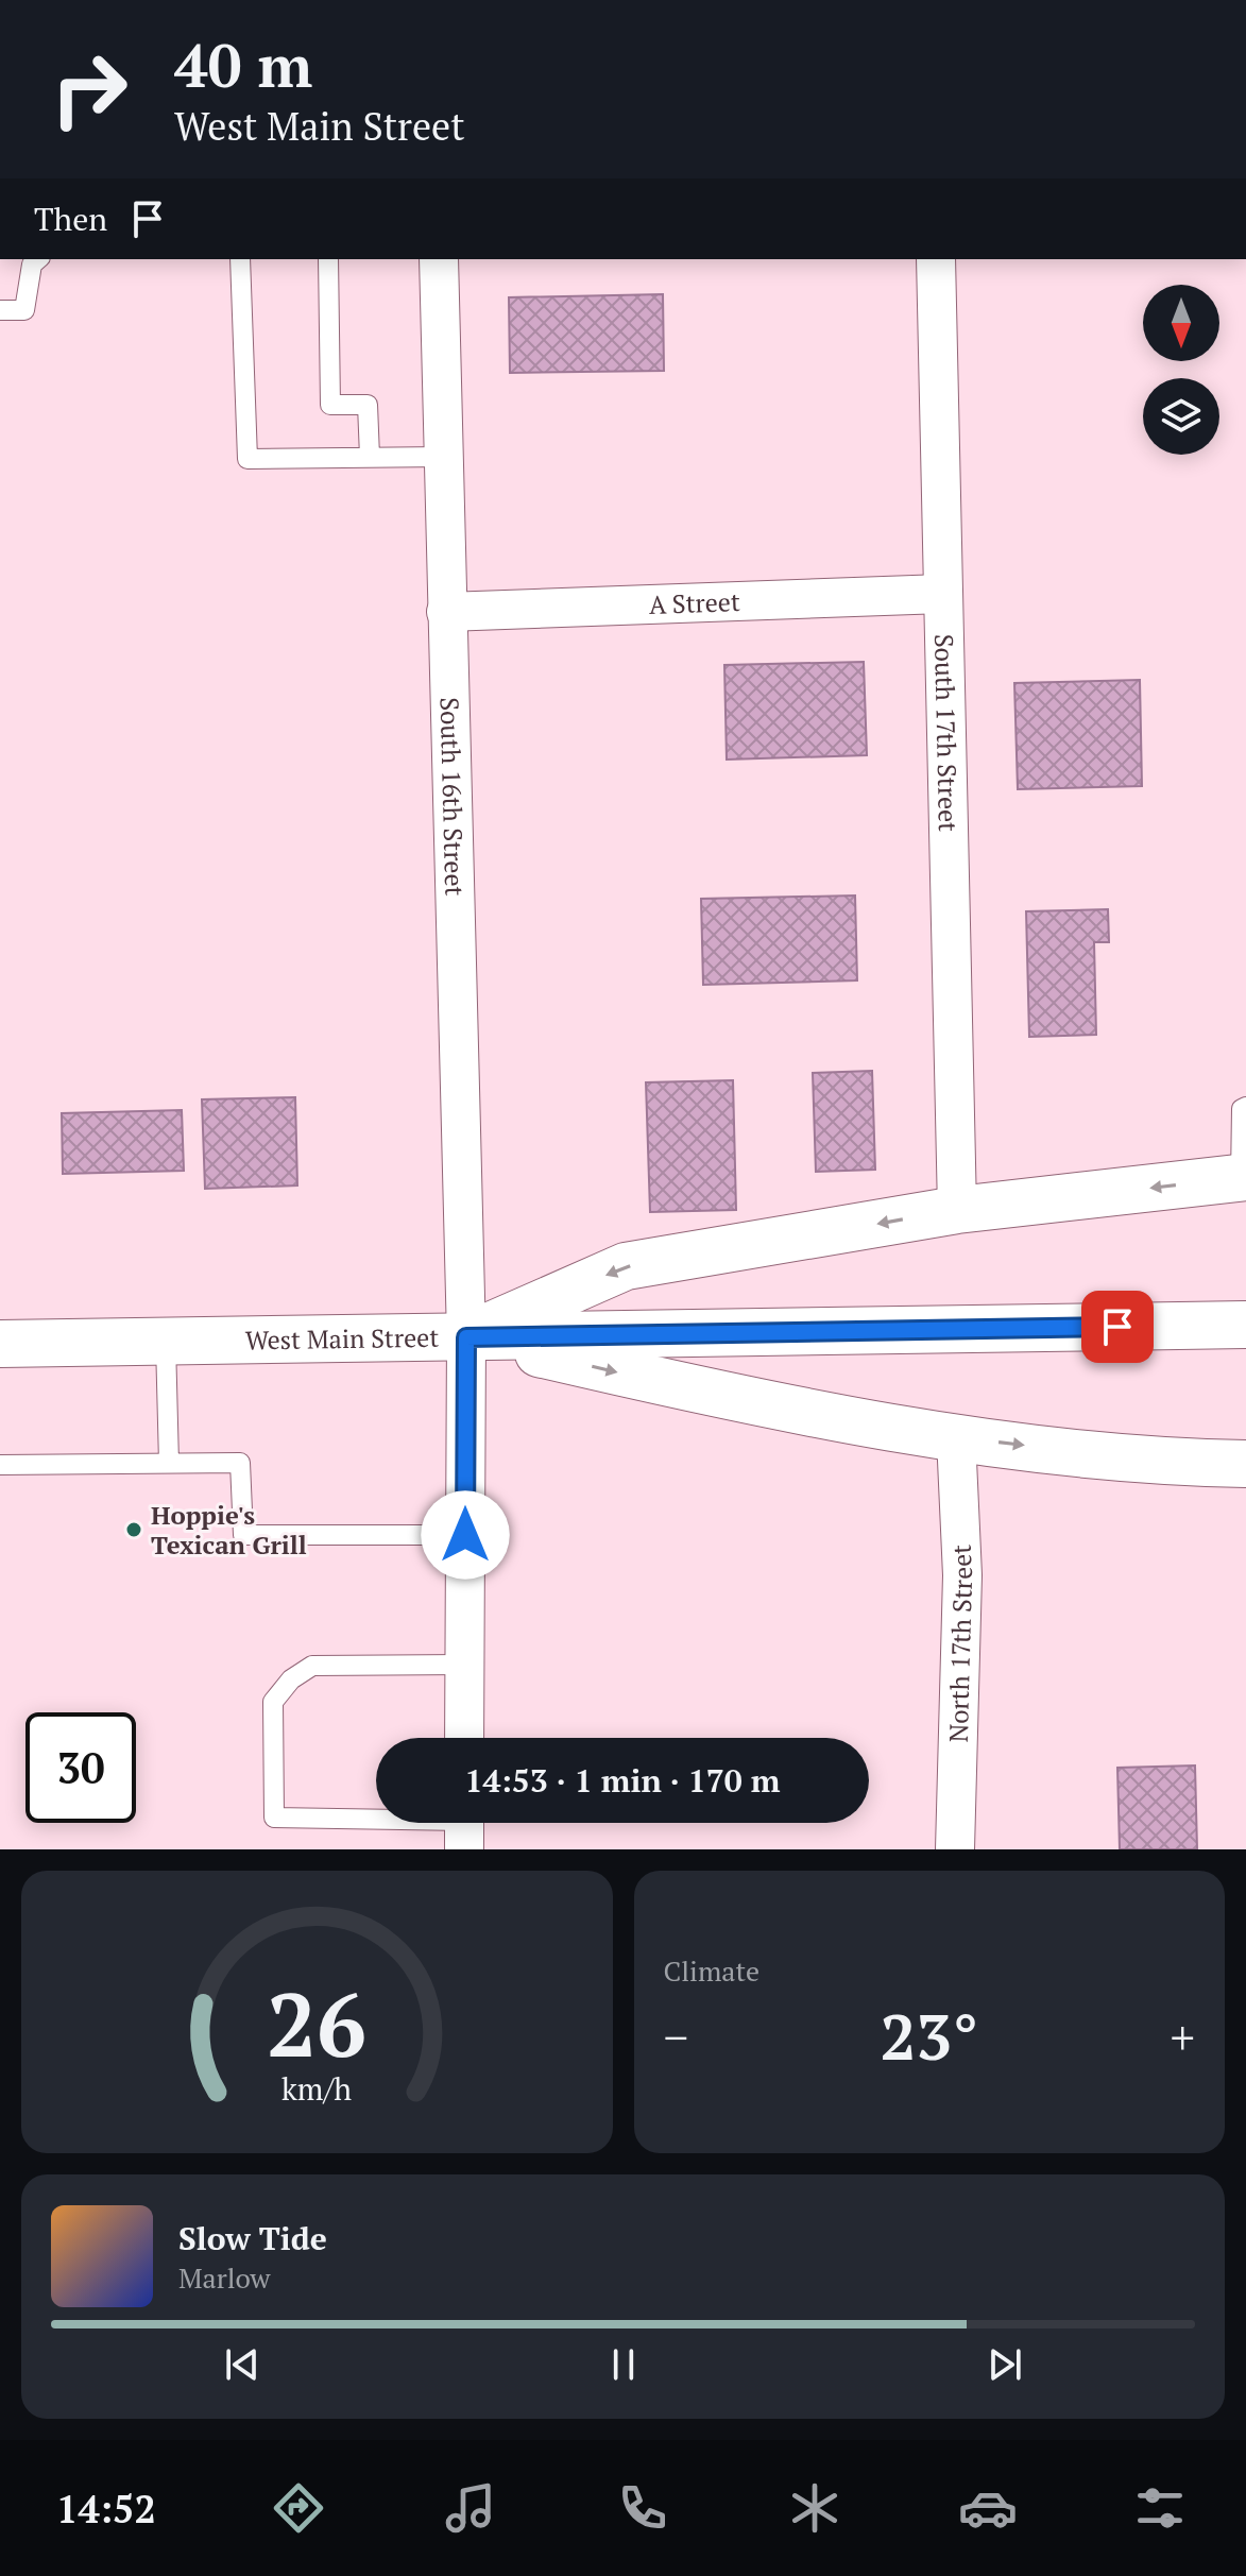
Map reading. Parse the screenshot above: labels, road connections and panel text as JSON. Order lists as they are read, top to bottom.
{
  "streets": {
    "main road": ["West Main Street"],
    "street": [
      "A Street",
      "South 17th Street",
      "South 16th Street",
      "North 17th Street"
    ]
  },
  "crossings": [
    ["A Street", "South 17th Street"],
    ["A Street", "South 16th Street"],
    ["South 16th Street", "West Main Street"]
  ],
  "places": ["Hoppie's Texican Grill"],
  "north": "bottom",
  "page": {
    "turn": ["40 m", "West Main Street"],
    "then": "Then",
    "limit": "30",
    "trip": "14:53 · 1 min · 170 m",
    "tile": "Climate",
    "heat": ["−", "23°", "+"],
    "song": ["Slow Tide", "Marlow"],
    "tabs": "14:52",
    "gauge": ["26", "km/h"]
  }
}
